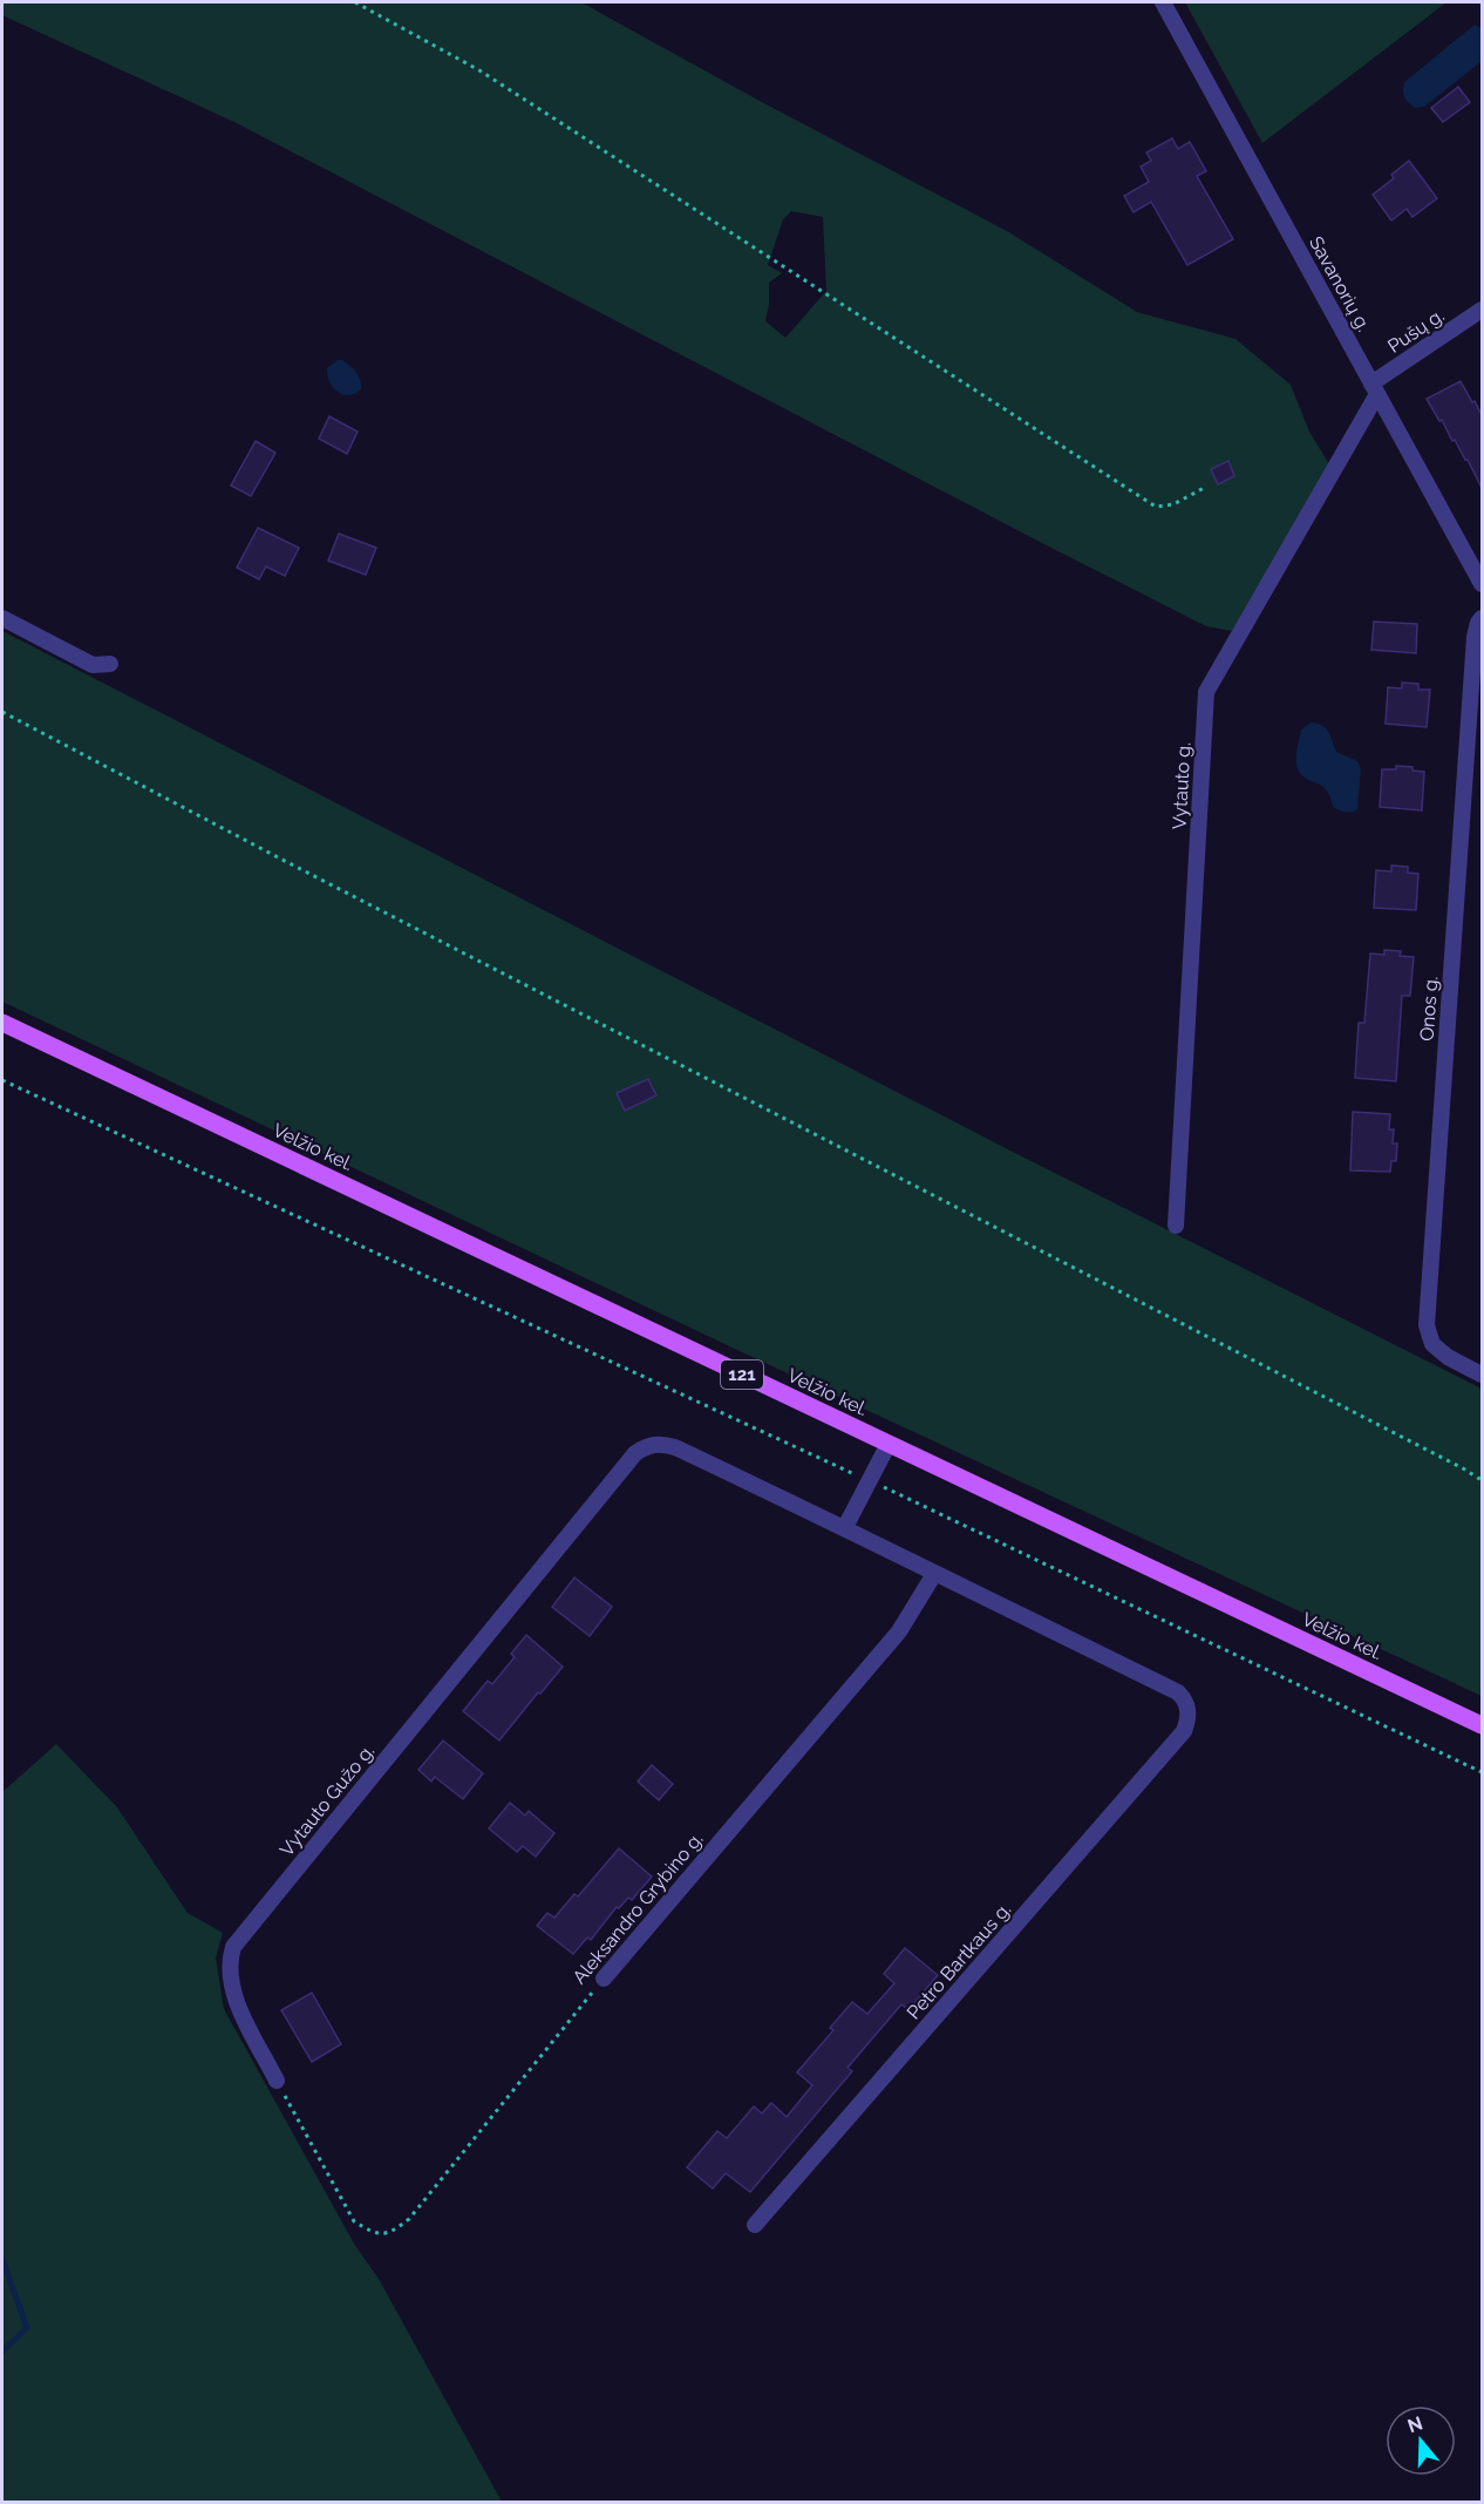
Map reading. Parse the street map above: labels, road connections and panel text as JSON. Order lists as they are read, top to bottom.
{
  "streets": {
    "main road": ["Velžio kel.", "121"],
    "street": [
      "Savanorių g.",
      "Pušų g.",
      "Vytauto g.",
      "Onos g.",
      "Vytauto Gužo g.",
      "Aleksandro Grybino g.",
      "Petro Bartkaus g."
    ]
  },
  "crossings": [
    ["Savanorių g.", "Pušų g."],
    ["Savanorių g.", "Vytauto g."],
    ["Pušų g.", "Vytauto g."],
    ["Vytauto Gužo g.", "Aleksandro Grybino g."],
    ["Aleksandro Grybino g.", "Petro Bartkaus g."]
  ],
  "north": "top"
}
